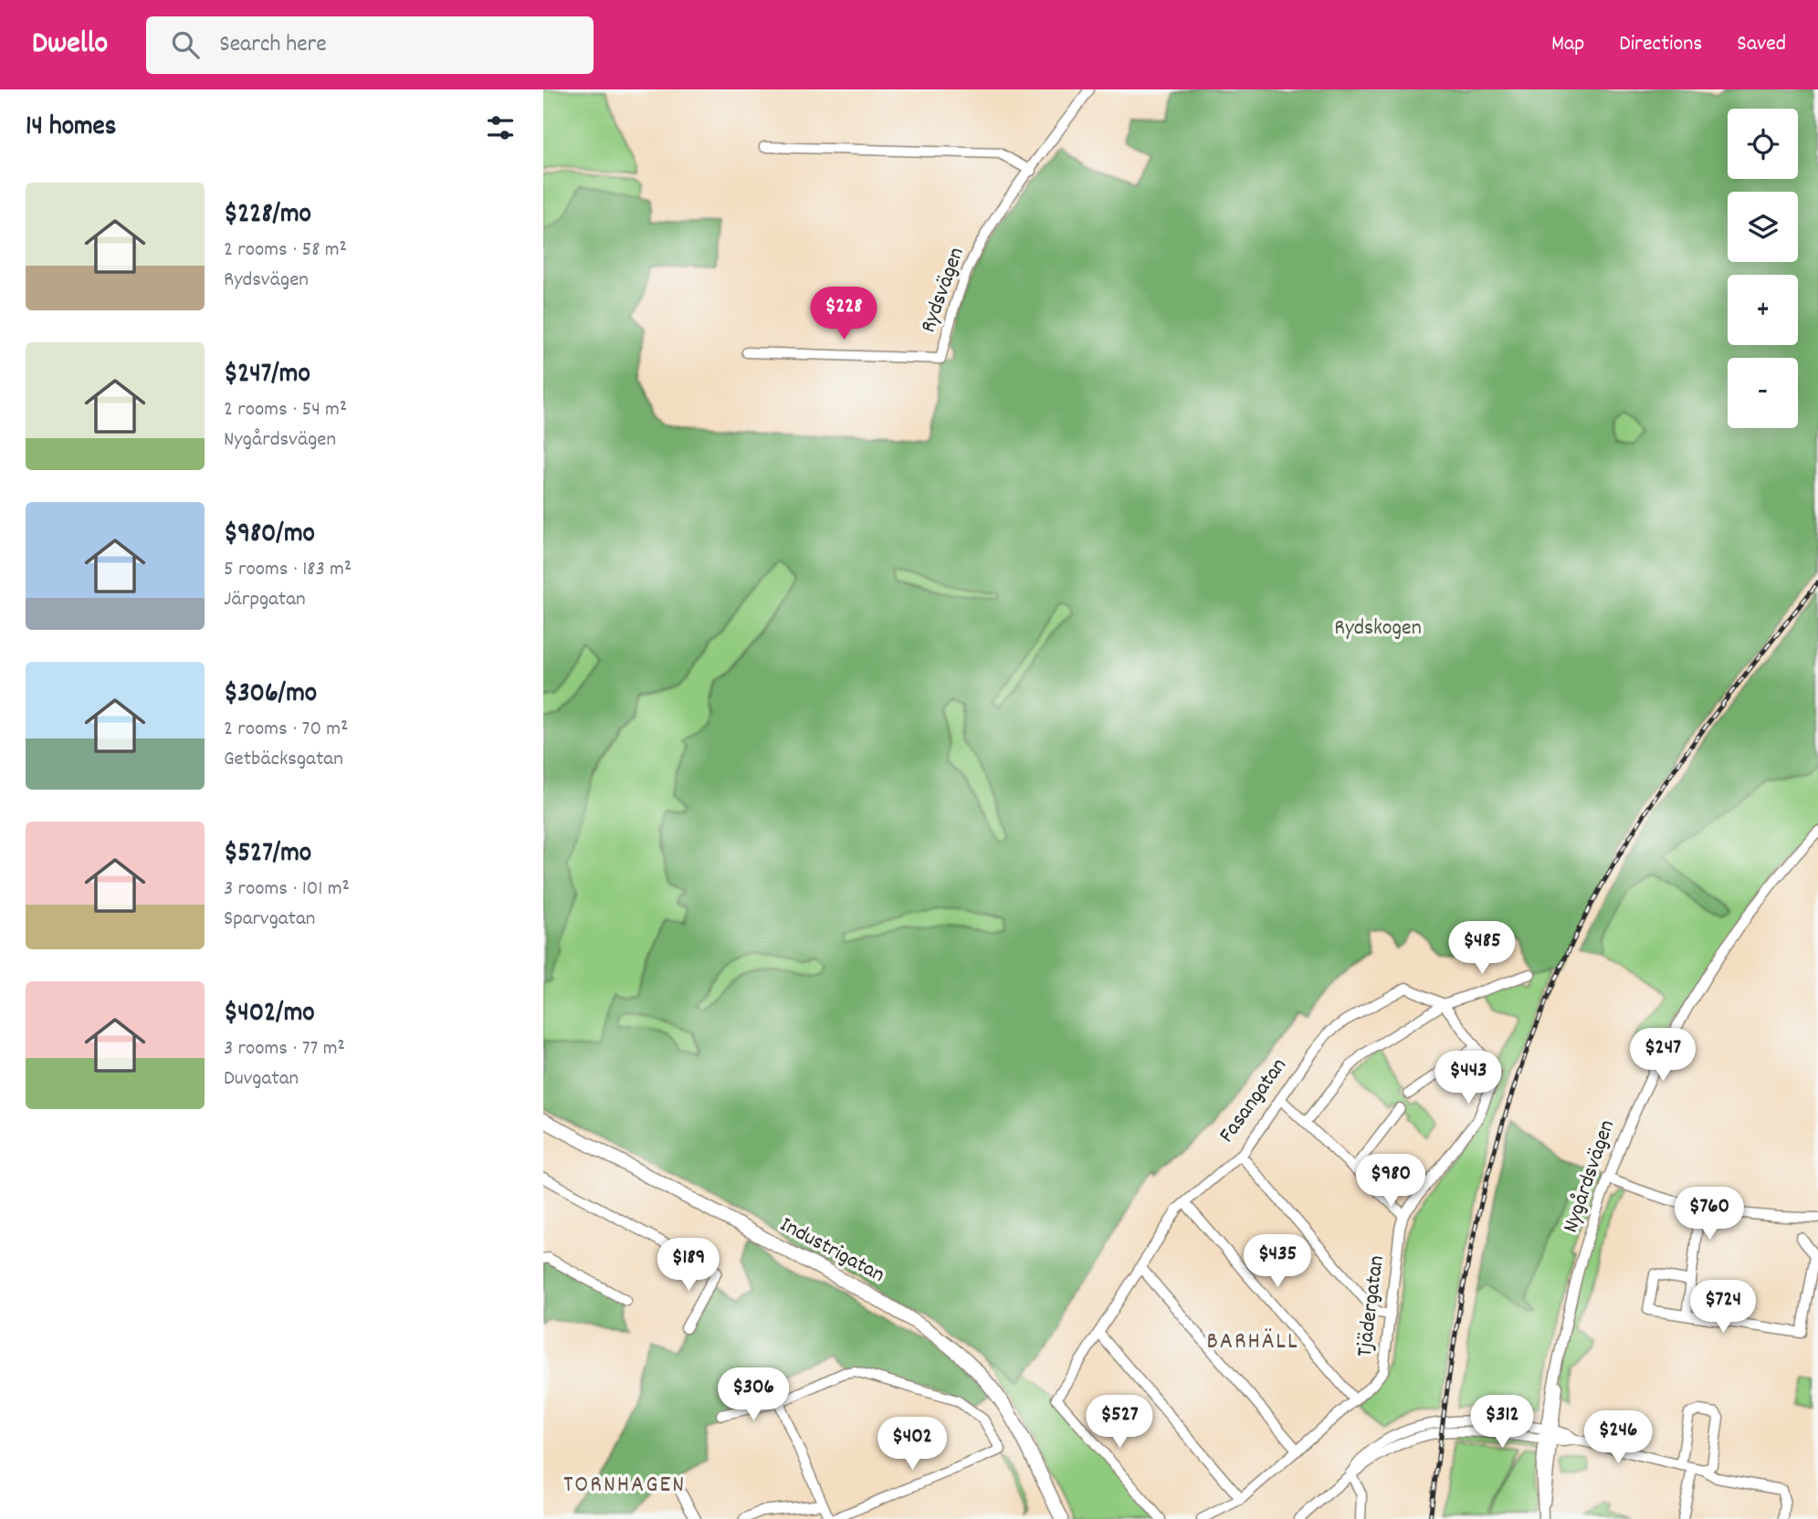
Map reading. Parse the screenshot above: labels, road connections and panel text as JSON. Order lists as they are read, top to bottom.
{
  "streets": {
    "main road": ["Industrigatan"],
    "street": [
      "Rydsvägen",
      "Fasangatan",
      "Nygårdsvägen",
      "Tjädergatan"
    ]
  },
  "crossings": [
    ["Fasangatan", "Tjädergatan"]
  ],
  "districts": ["BARHÄLL", "TORNHAGEN"],
  "parks": ["Rydskogen"],
  "page": {
    "header": "Dwello",
    "search": "Search here",
    "nav": ["Map", "Directions", "Saved"],
    "heading": "14 homes",
    "map_buttons": ["+", "−"],
    "list": [
      {
        "name": "$228/mo",
        "note": "2 rooms · 58 m² · Rydsvägen"
      },
      {
        "name": "$247/mo",
        "note": "2 rooms · 54 m² · Nygårdsvägen"
      },
      {
        "name": "$980/mo",
        "note": "5 rooms · 183 m² · Järpgatan"
      },
      {
        "name": "$306/mo",
        "note": "2 rooms · 70 m² · Getbäcksgatan"
      },
      {
        "name": "$527/mo",
        "note": "3 rooms · 101 m² · Sparvgatan"
      },
      {
        "name": "$402/mo",
        "note": "3 rooms · 77 m² · Duvgatan"
      }
    ],
    "price": [
      "$228",
      "$485",
      "$247",
      "$443",
      "$980",
      "$760",
      "$435",
      "$189",
      "$724",
      "$306",
      "$527",
      "$312",
      "$246",
      "$402"
    ]
  }
}
